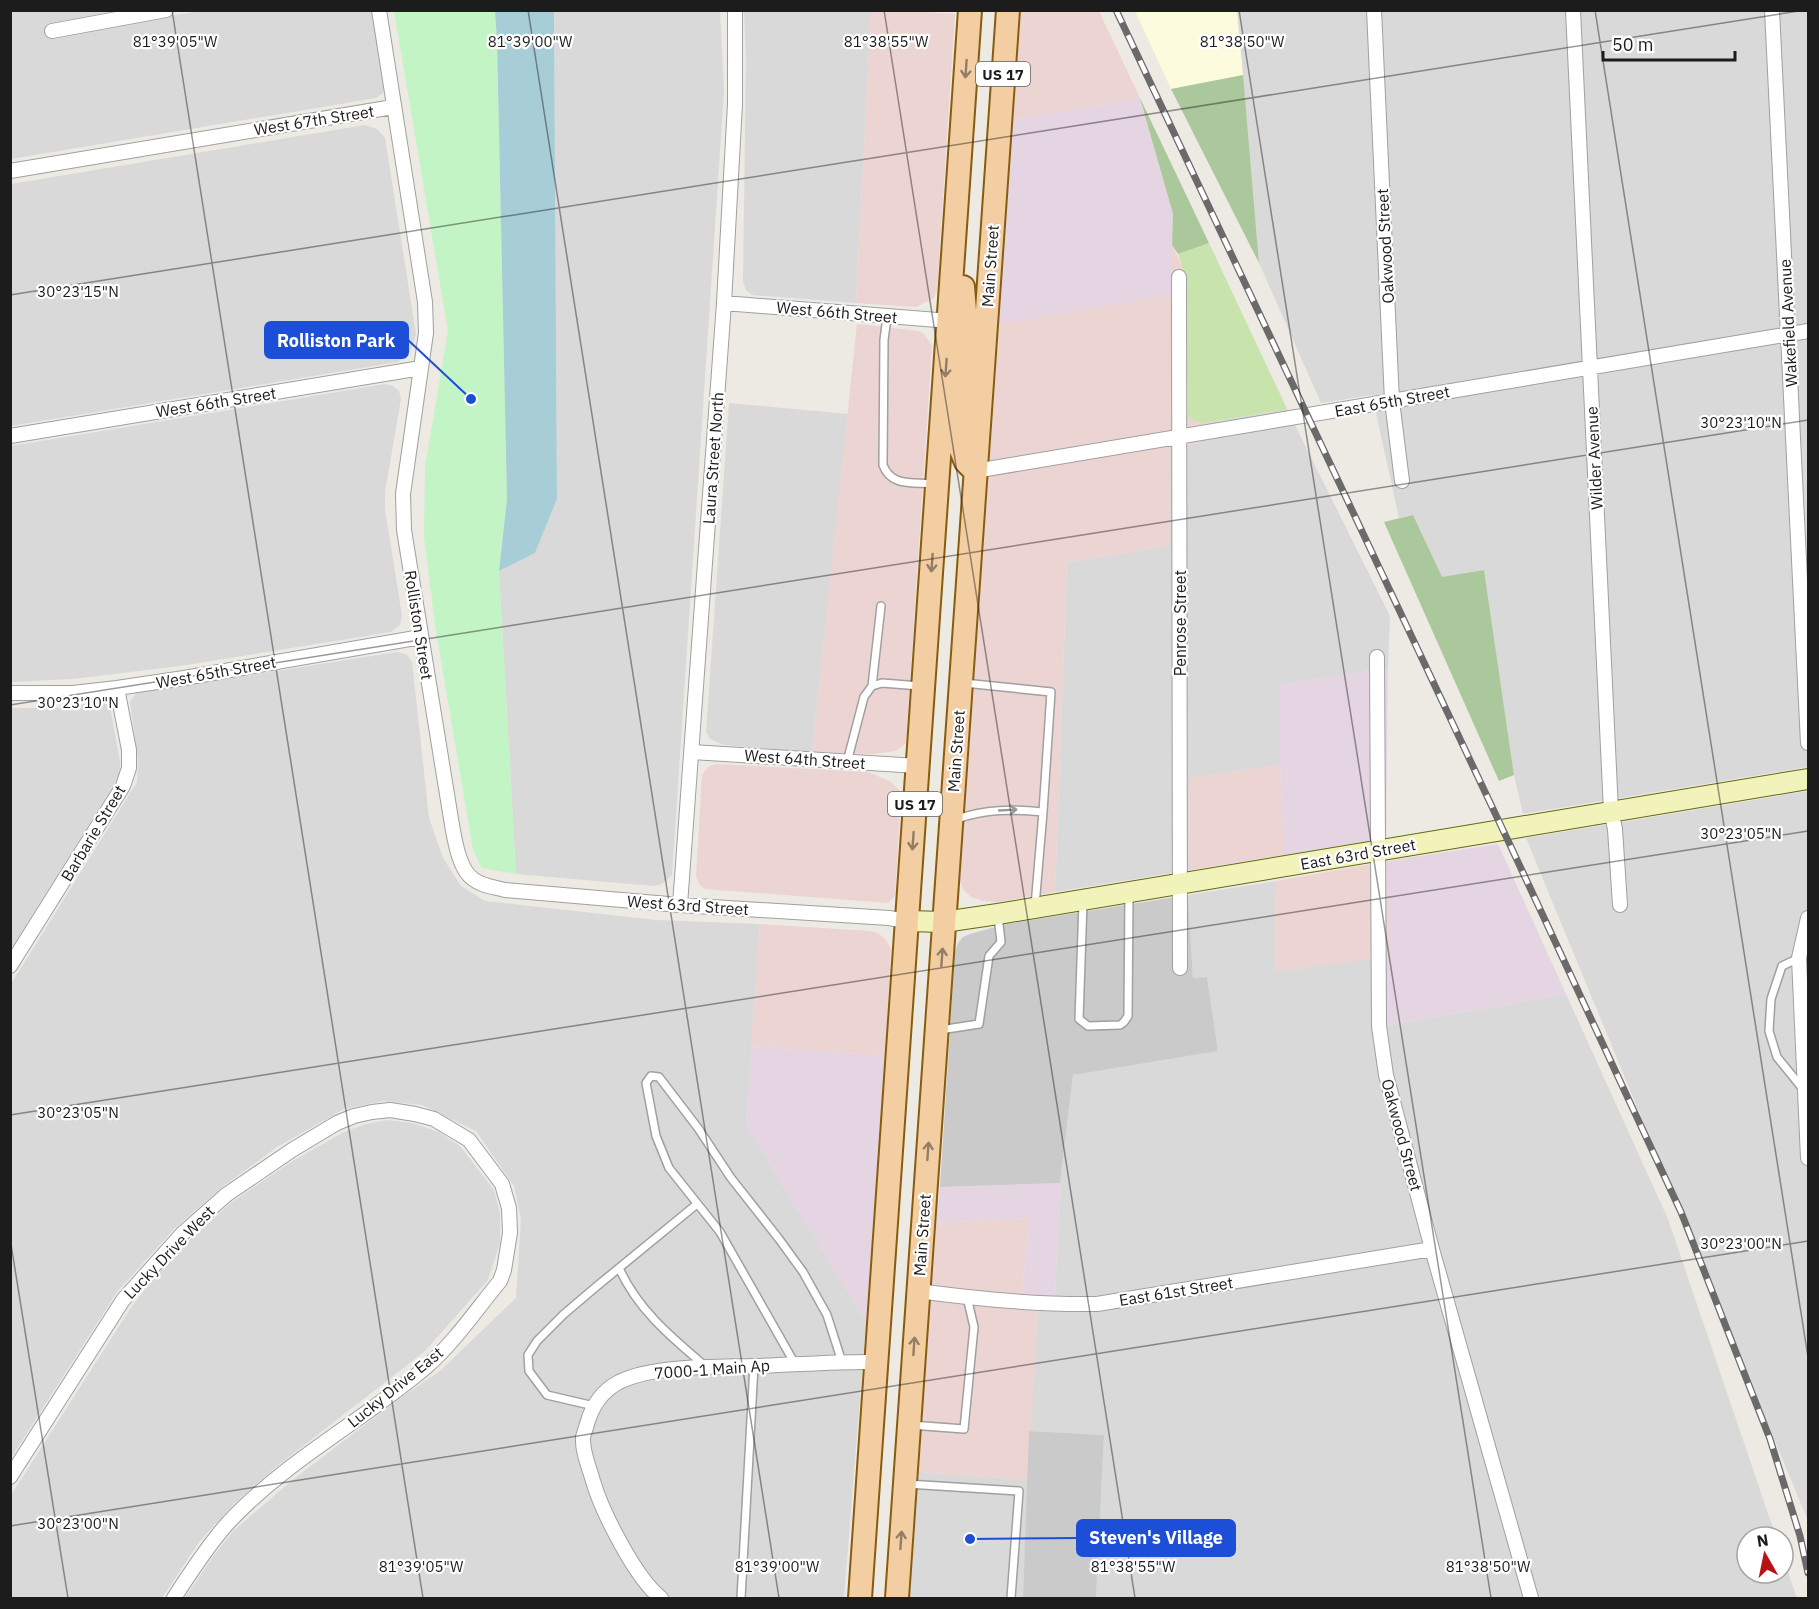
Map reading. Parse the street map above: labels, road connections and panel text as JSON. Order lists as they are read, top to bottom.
{
  "streets": {
    "main road": ["US 17", "Main Street"],
    "street": [
      "West 67th Street",
      "Oakwood Street",
      "West 66th Street",
      "Wakefield Avenue",
      "East 65th Street",
      "Laura Street North",
      "Wilder Avenue",
      "Penrose Street",
      "Rolliston Street",
      "West 65th Street",
      "West 64th Street",
      "Barbarie Street",
      "East 63rd Street",
      "West 63rd Street",
      "Lucky Drive West",
      "East 61st Street",
      "7000-1 Main Ap",
      "Lucky Drive East"
    ]
  },
  "crossings": [
    ["US 17", "West 66th Street"],
    ["US 17", "West 64th Street"],
    ["US 17", "East 63rd Street"],
    ["US 17", "West 63rd Street"],
    ["US 17", "7000-1 Main Ap"],
    ["West 67th Street", "West 66th Street"],
    ["West 67th Street", "Rolliston Street"],
    ["Oakwood Street", "East 65th Street"],
    ["Oakwood Street", "East 63rd Street"],
    ["Oakwood Street", "East 61st Street"],
    ["Main Street", "East 65th Street"],
    ["Main Street", "East 63rd Street"],
    ["Main Street", "East 61st Street"],
    ["West 66th Street", "Laura Street North"],
    ["West 66th Street", "Rolliston Street"],
    ["Wakefield Avenue", "East 65th Street"],
    ["East 65th Street", "Wilder Avenue"],
    ["East 65th Street", "Penrose Street"],
    ["Laura Street North", "West 64th Street"],
    ["Laura Street North", "West 63rd Street"],
    ["Wilder Avenue", "East 63rd Street"],
    ["Penrose Street", "East 63rd Street"],
    ["Rolliston Street", "West 65th Street"],
    ["Rolliston Street", "West 63rd Street"],
    ["West 65th Street", "Barbarie Street"],
    ["East 63rd Street", "West 63rd Street"],
    ["Lucky Drive West", "Lucky Drive East"]
  ],
  "places": ["Rolliston Park", "Steven's Village"],
  "scale_bar": "50 m",
  "north": "top",
  "coordinates": [
    "81°39'05\"W",
    "81°39'00\"W",
    "81°38'55\"W",
    "81°38'50\"W",
    "30°23'15\"N",
    "30°23'10\"N",
    "30°23'05\"N",
    "30°23'00\"N"
  ]
}
